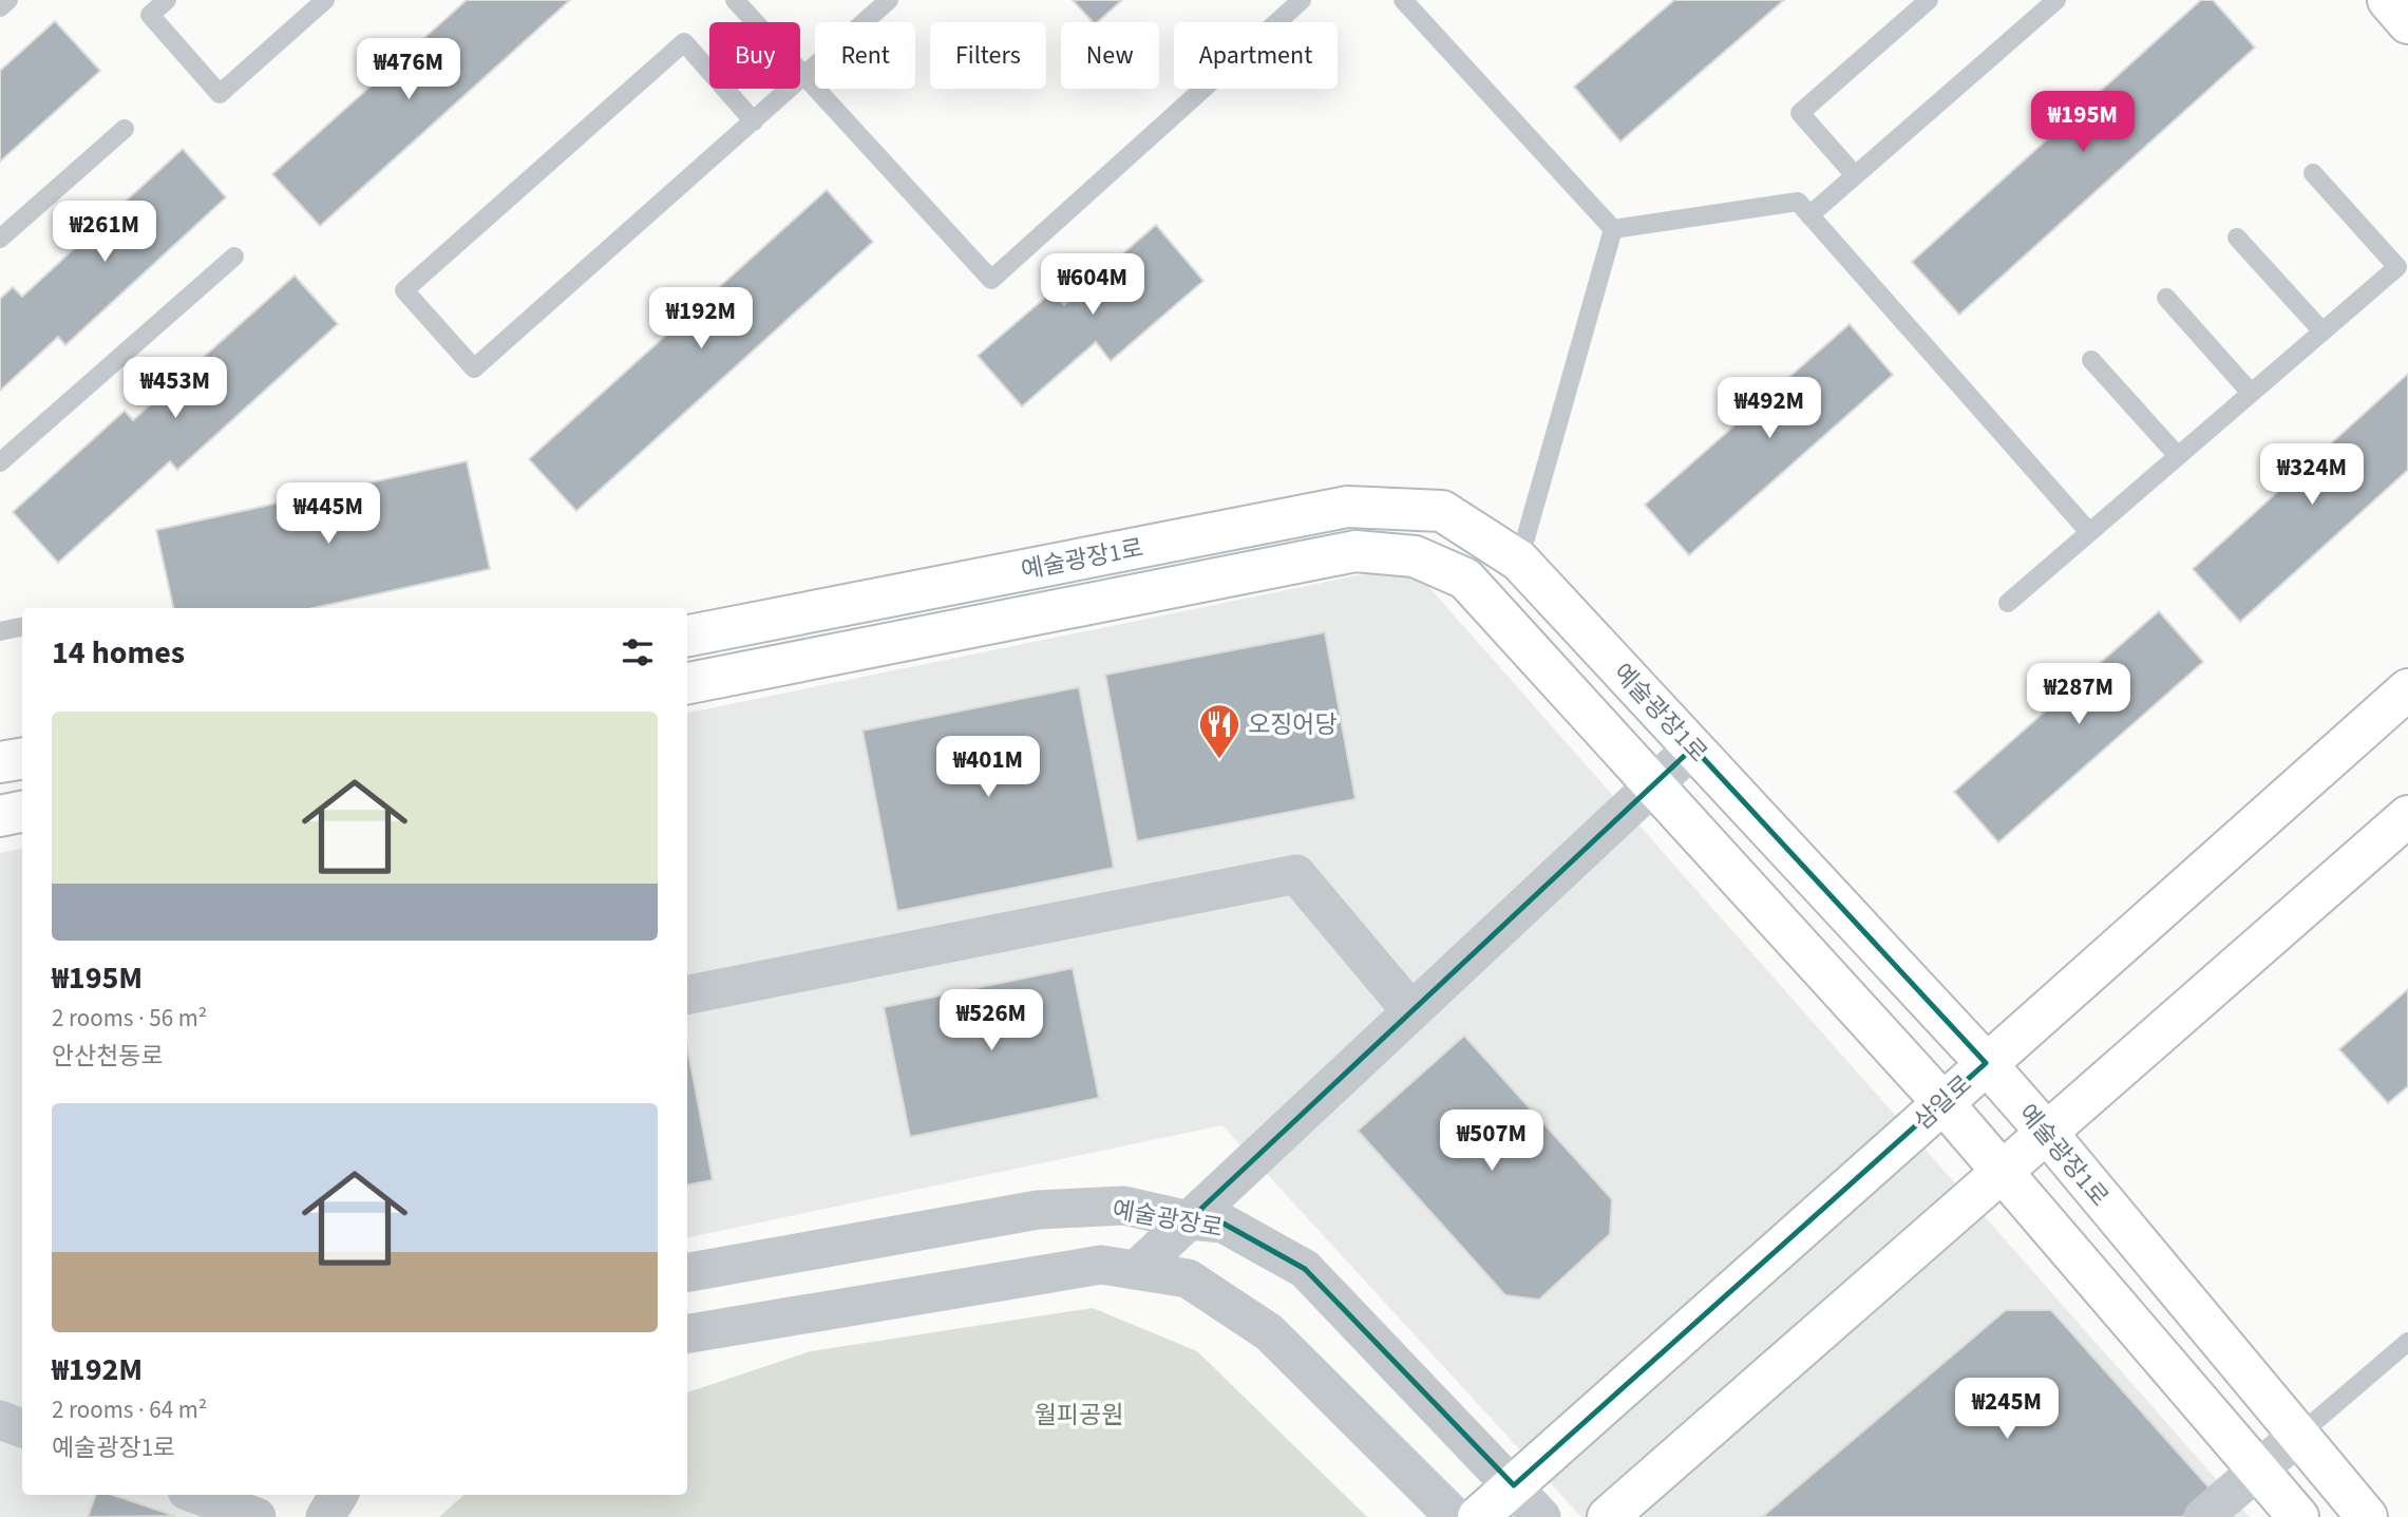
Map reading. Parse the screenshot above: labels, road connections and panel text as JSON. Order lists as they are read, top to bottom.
{
  "streets": {
    "street": ["예술광장1로", "삼일로", "예술광장로"]
  },
  "crossings": [
    ["예술광장1로", "삼일로"],
    ["삼일로", "예술광장로"]
  ],
  "parks": ["월피공원"],
  "places": {
    "restaurant": ["오징어당"]
  },
  "page": {
    "chip": [
      "Buy",
      "Rent",
      "Filters",
      "New",
      "Apartment"
    ],
    "price": [
      "₩476M",
      "₩195M",
      "₩261M",
      "₩604M",
      "₩192M",
      "₩453M",
      "₩492M",
      "₩324M",
      "₩445M",
      "₩287M",
      "₩401M",
      "₩526M",
      "₩507M",
      "₩245M"
    ],
    "heading": "14 homes",
    "list": [
      {
        "name": "₩195M",
        "note": "2 rooms · 56 m² · 안산천동로"
      },
      {
        "name": "₩192M",
        "note": "2 rooms · 64 m² · 예술광장1로"
      }
    ]
  }
}
